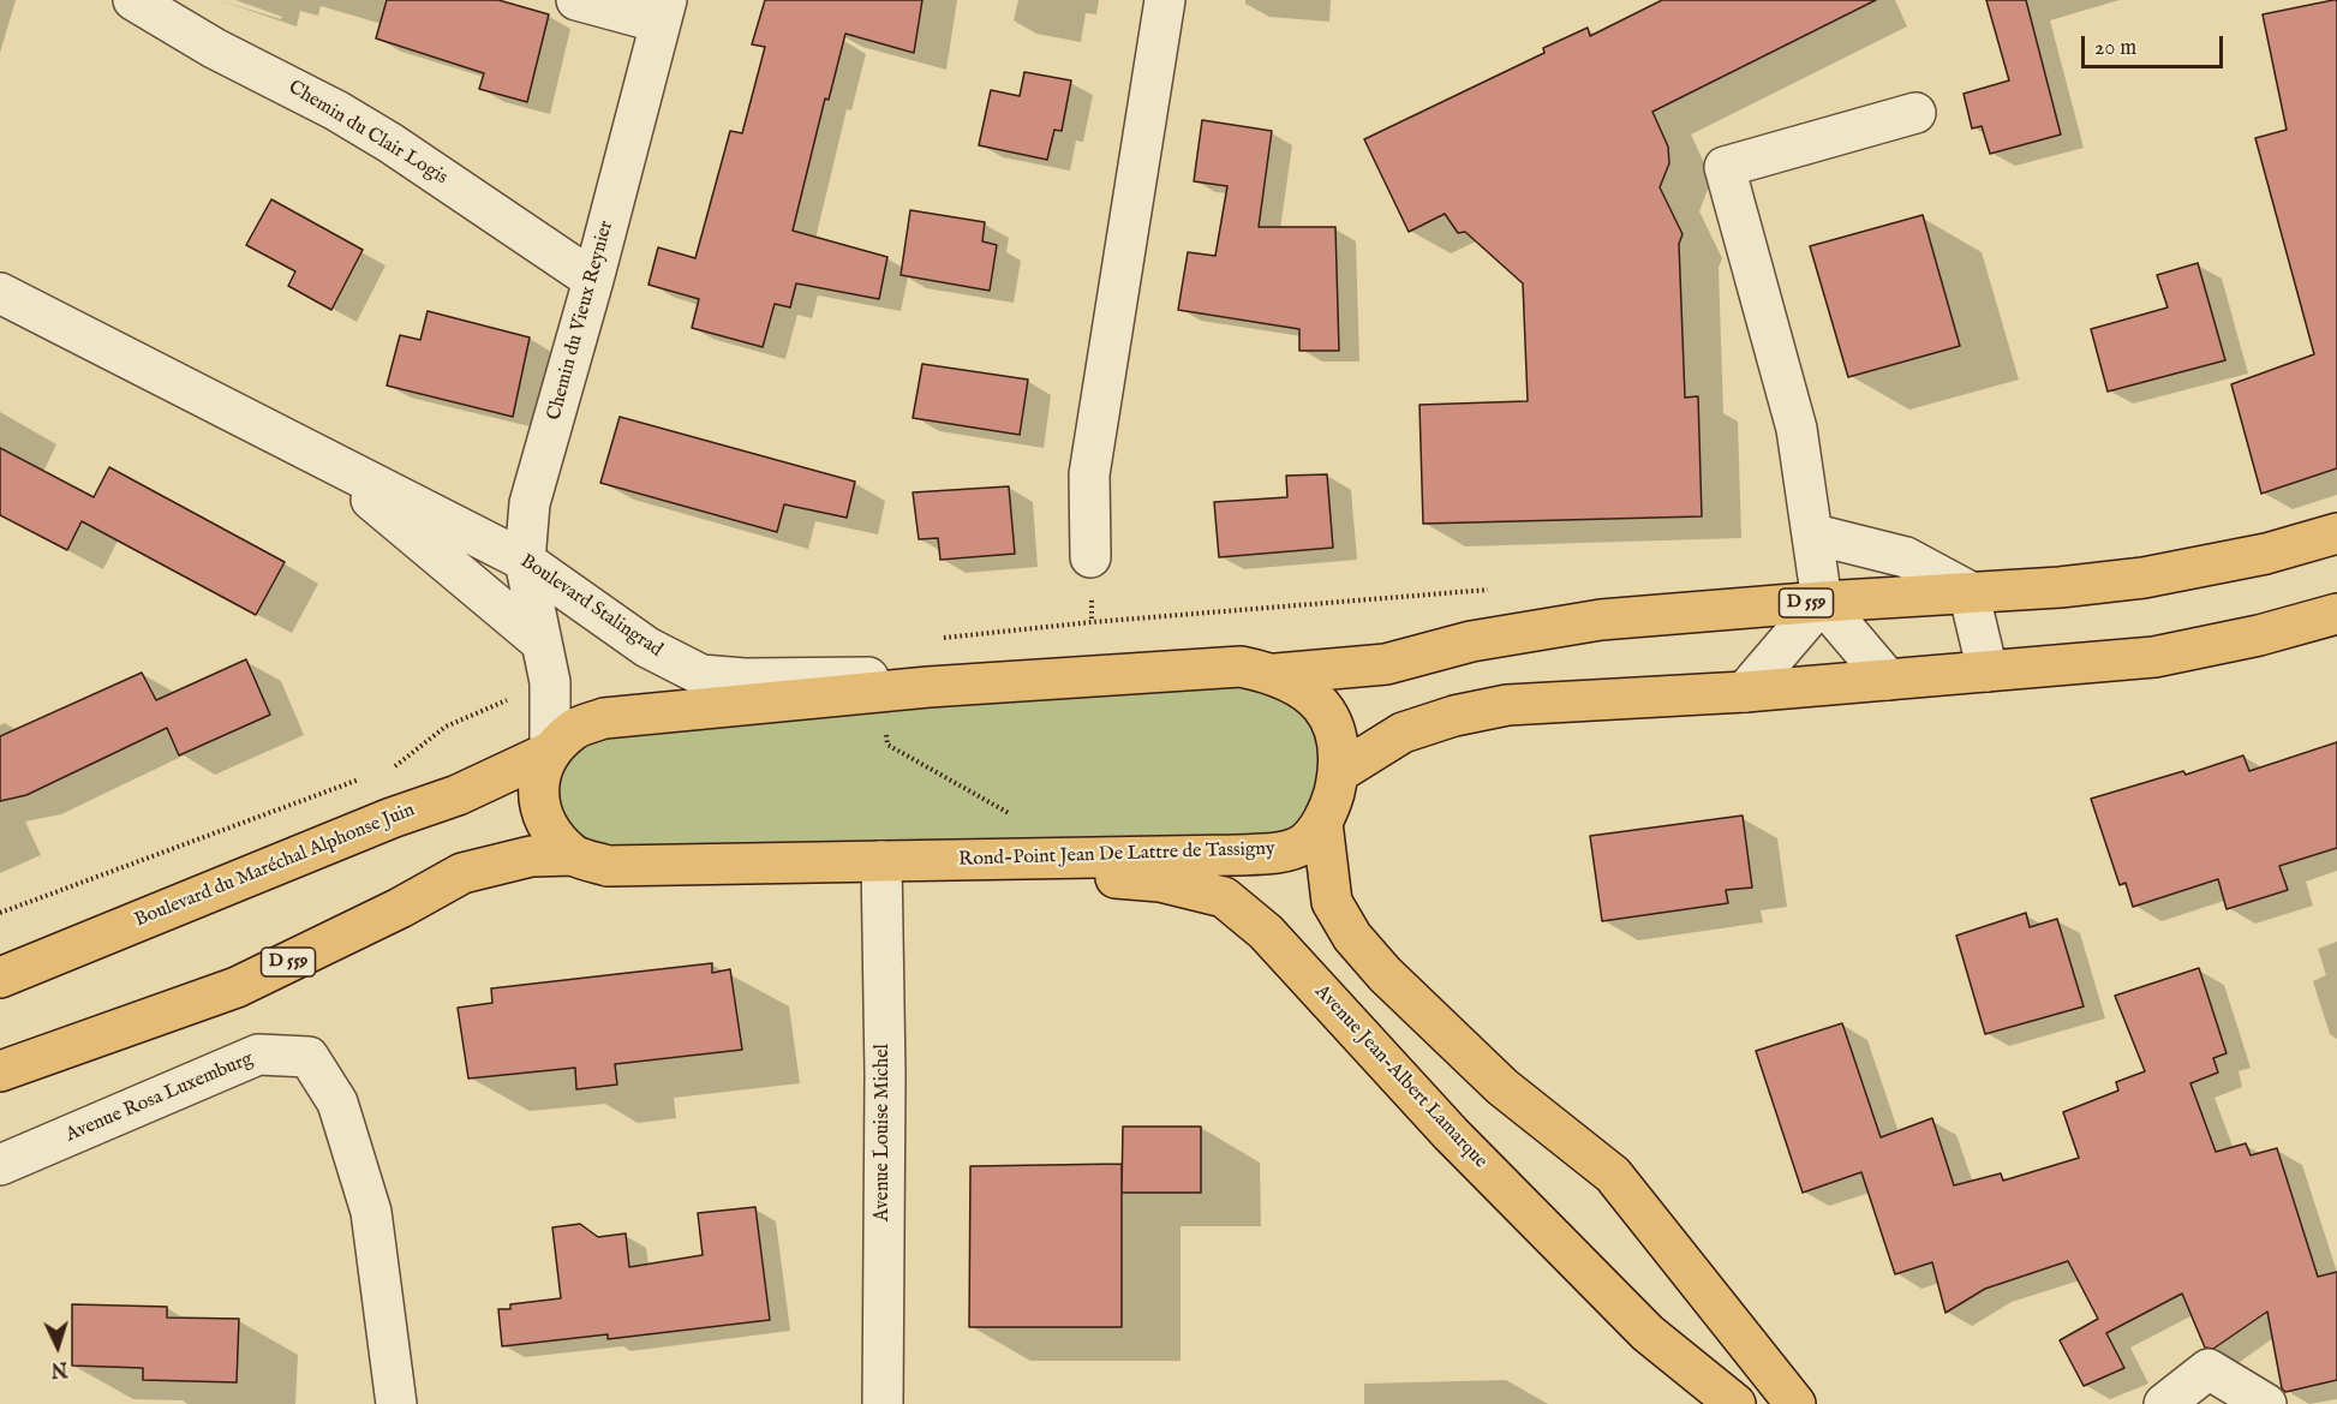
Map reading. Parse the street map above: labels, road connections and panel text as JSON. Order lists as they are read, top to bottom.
{
  "streets": {
    "main road": [
      "D 559",
      "Rond-Point Jean De Lattre de Tassigny",
      "Boulevard du Maréchal Alphonse Juin",
      "Avenue Jean-Albert Lamarque"
    ],
    "street": [
      "Chemin du Clair Logis",
      "Chemin du Vieux Reynier",
      "Boulevard Stalingrad",
      "Avenue Rosa Luxemburg",
      "Avenue Louise Michel"
    ]
  },
  "crossings": [
    ["Chemin du Clair Logis", "Chemin du Vieux Reynier"],
    ["Chemin du Vieux Reynier", "Boulevard Stalingrad"],
    ["D 559", "Rond-Point Jean De Lattre de Tassigny"],
    ["Boulevard Stalingrad", "Rond-Point Jean De Lattre de Tassigny"],
    ["Rond-Point Jean De Lattre de Tassigny", "Boulevard du Maréchal Alphonse Juin"],
    ["Rond-Point Jean De Lattre de Tassigny", "Avenue Jean-Albert Lamarque"],
    ["Rond-Point Jean De Lattre de Tassigny", "Avenue Louise Michel"]
  ],
  "scale_bar": "20 m",
  "north": "bottom"
}
